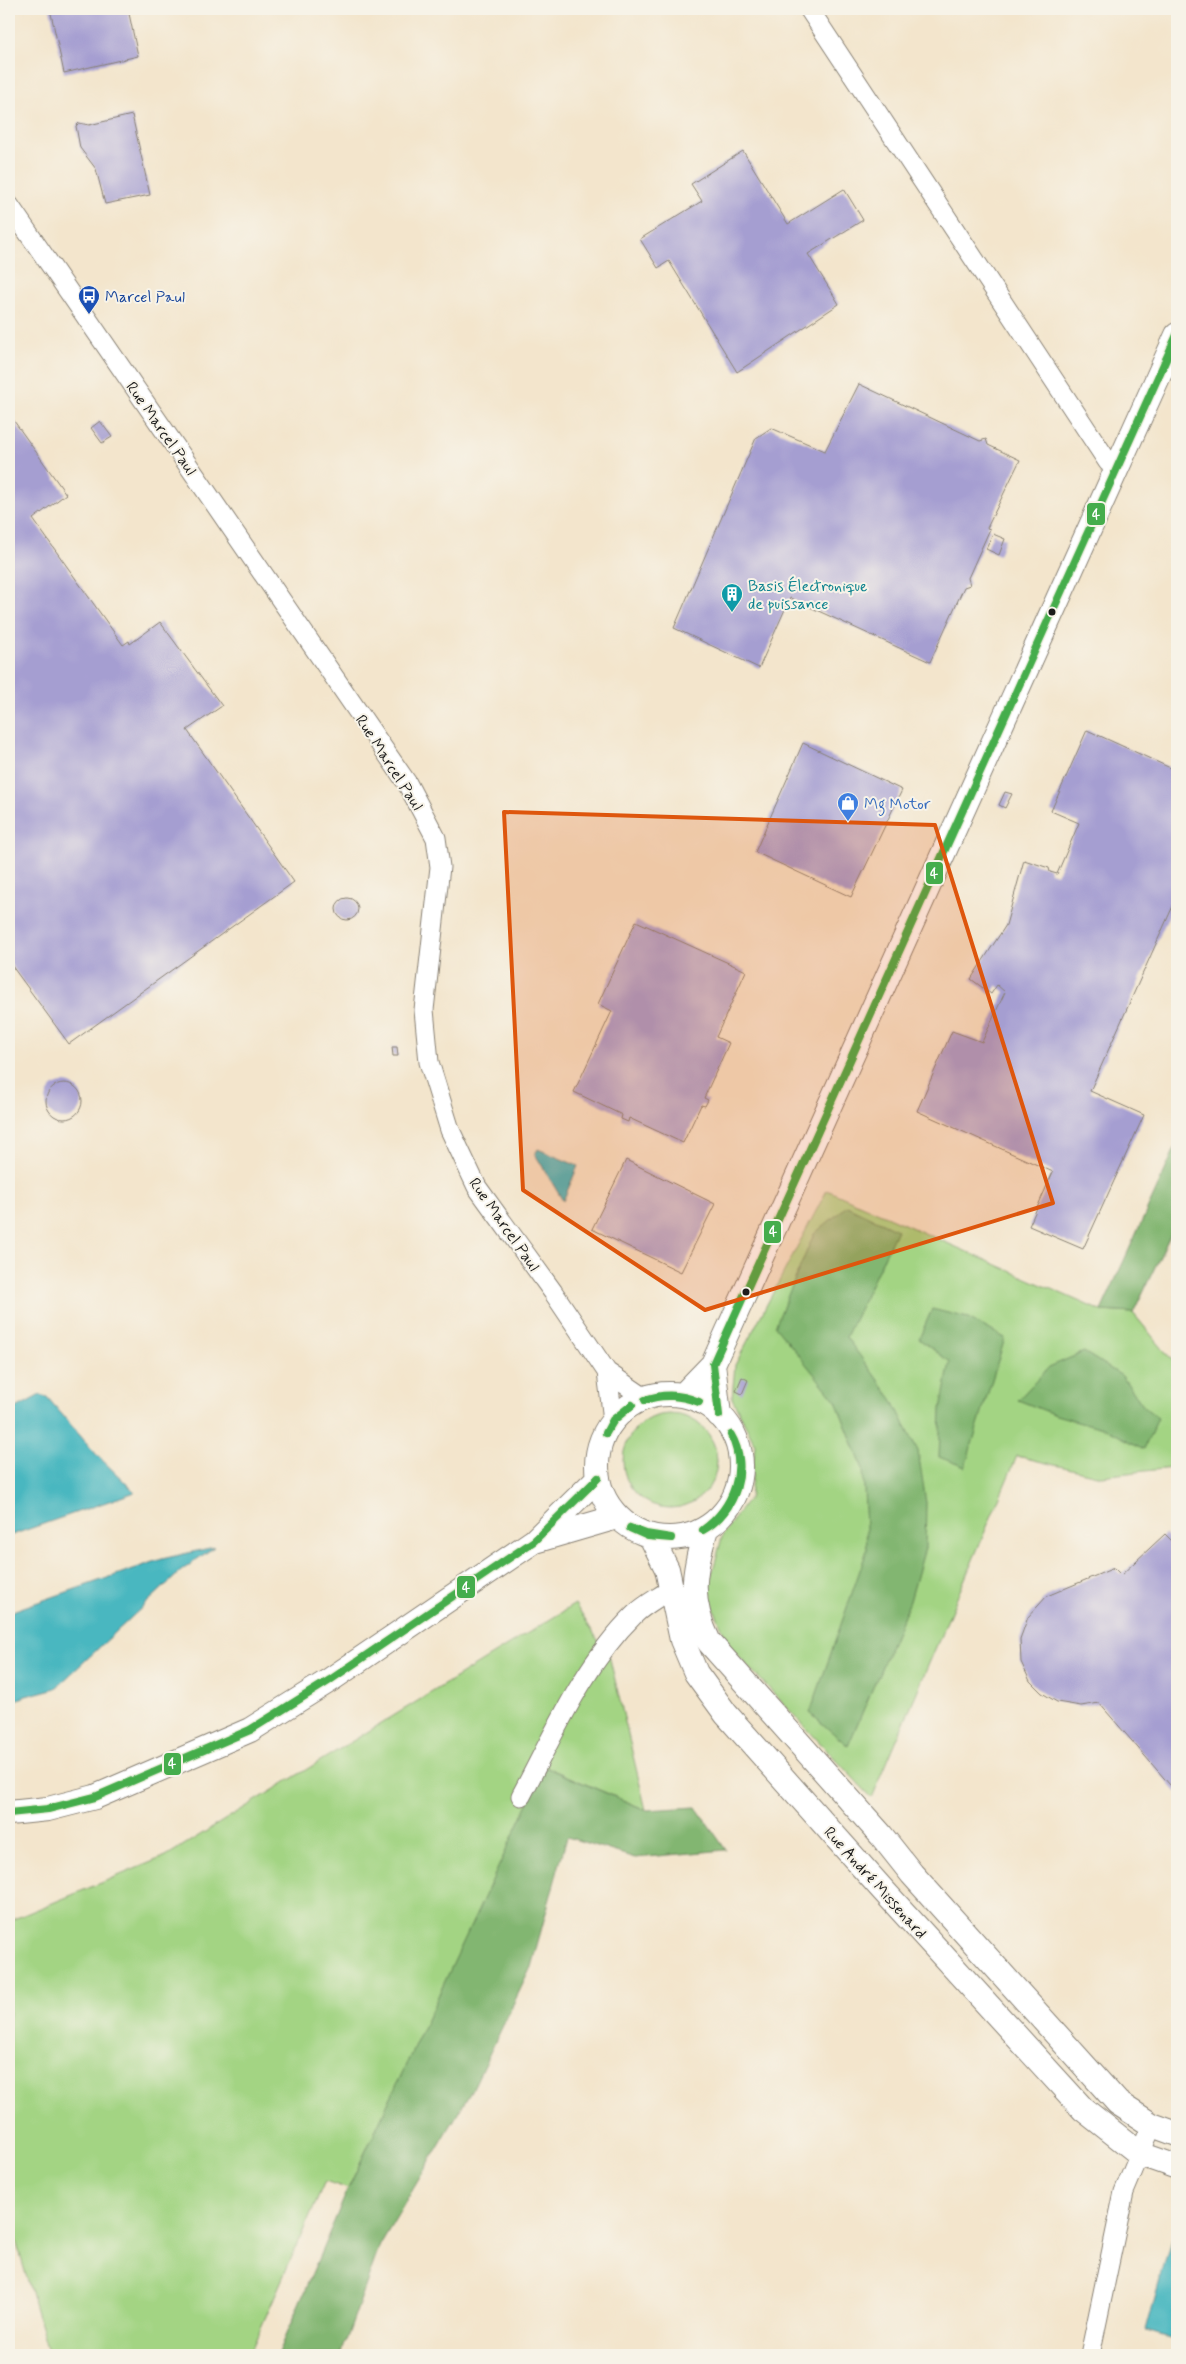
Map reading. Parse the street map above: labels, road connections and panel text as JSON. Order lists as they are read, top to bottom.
{
  "streets": {
    "street": ["Rue Marcel Paul", "Rue André Missenard"]
  },
  "crossings": [
    ["Rue Marcel Paul", "Rue André Missenard"]
  ],
  "places": {
    "bus stop": ["Marcel Paul"],
    "building": ["Basis Électronique de puissance"],
    "shop": ["Mg Motor"]
  },
  "lines": ["transit line 4"]
}
